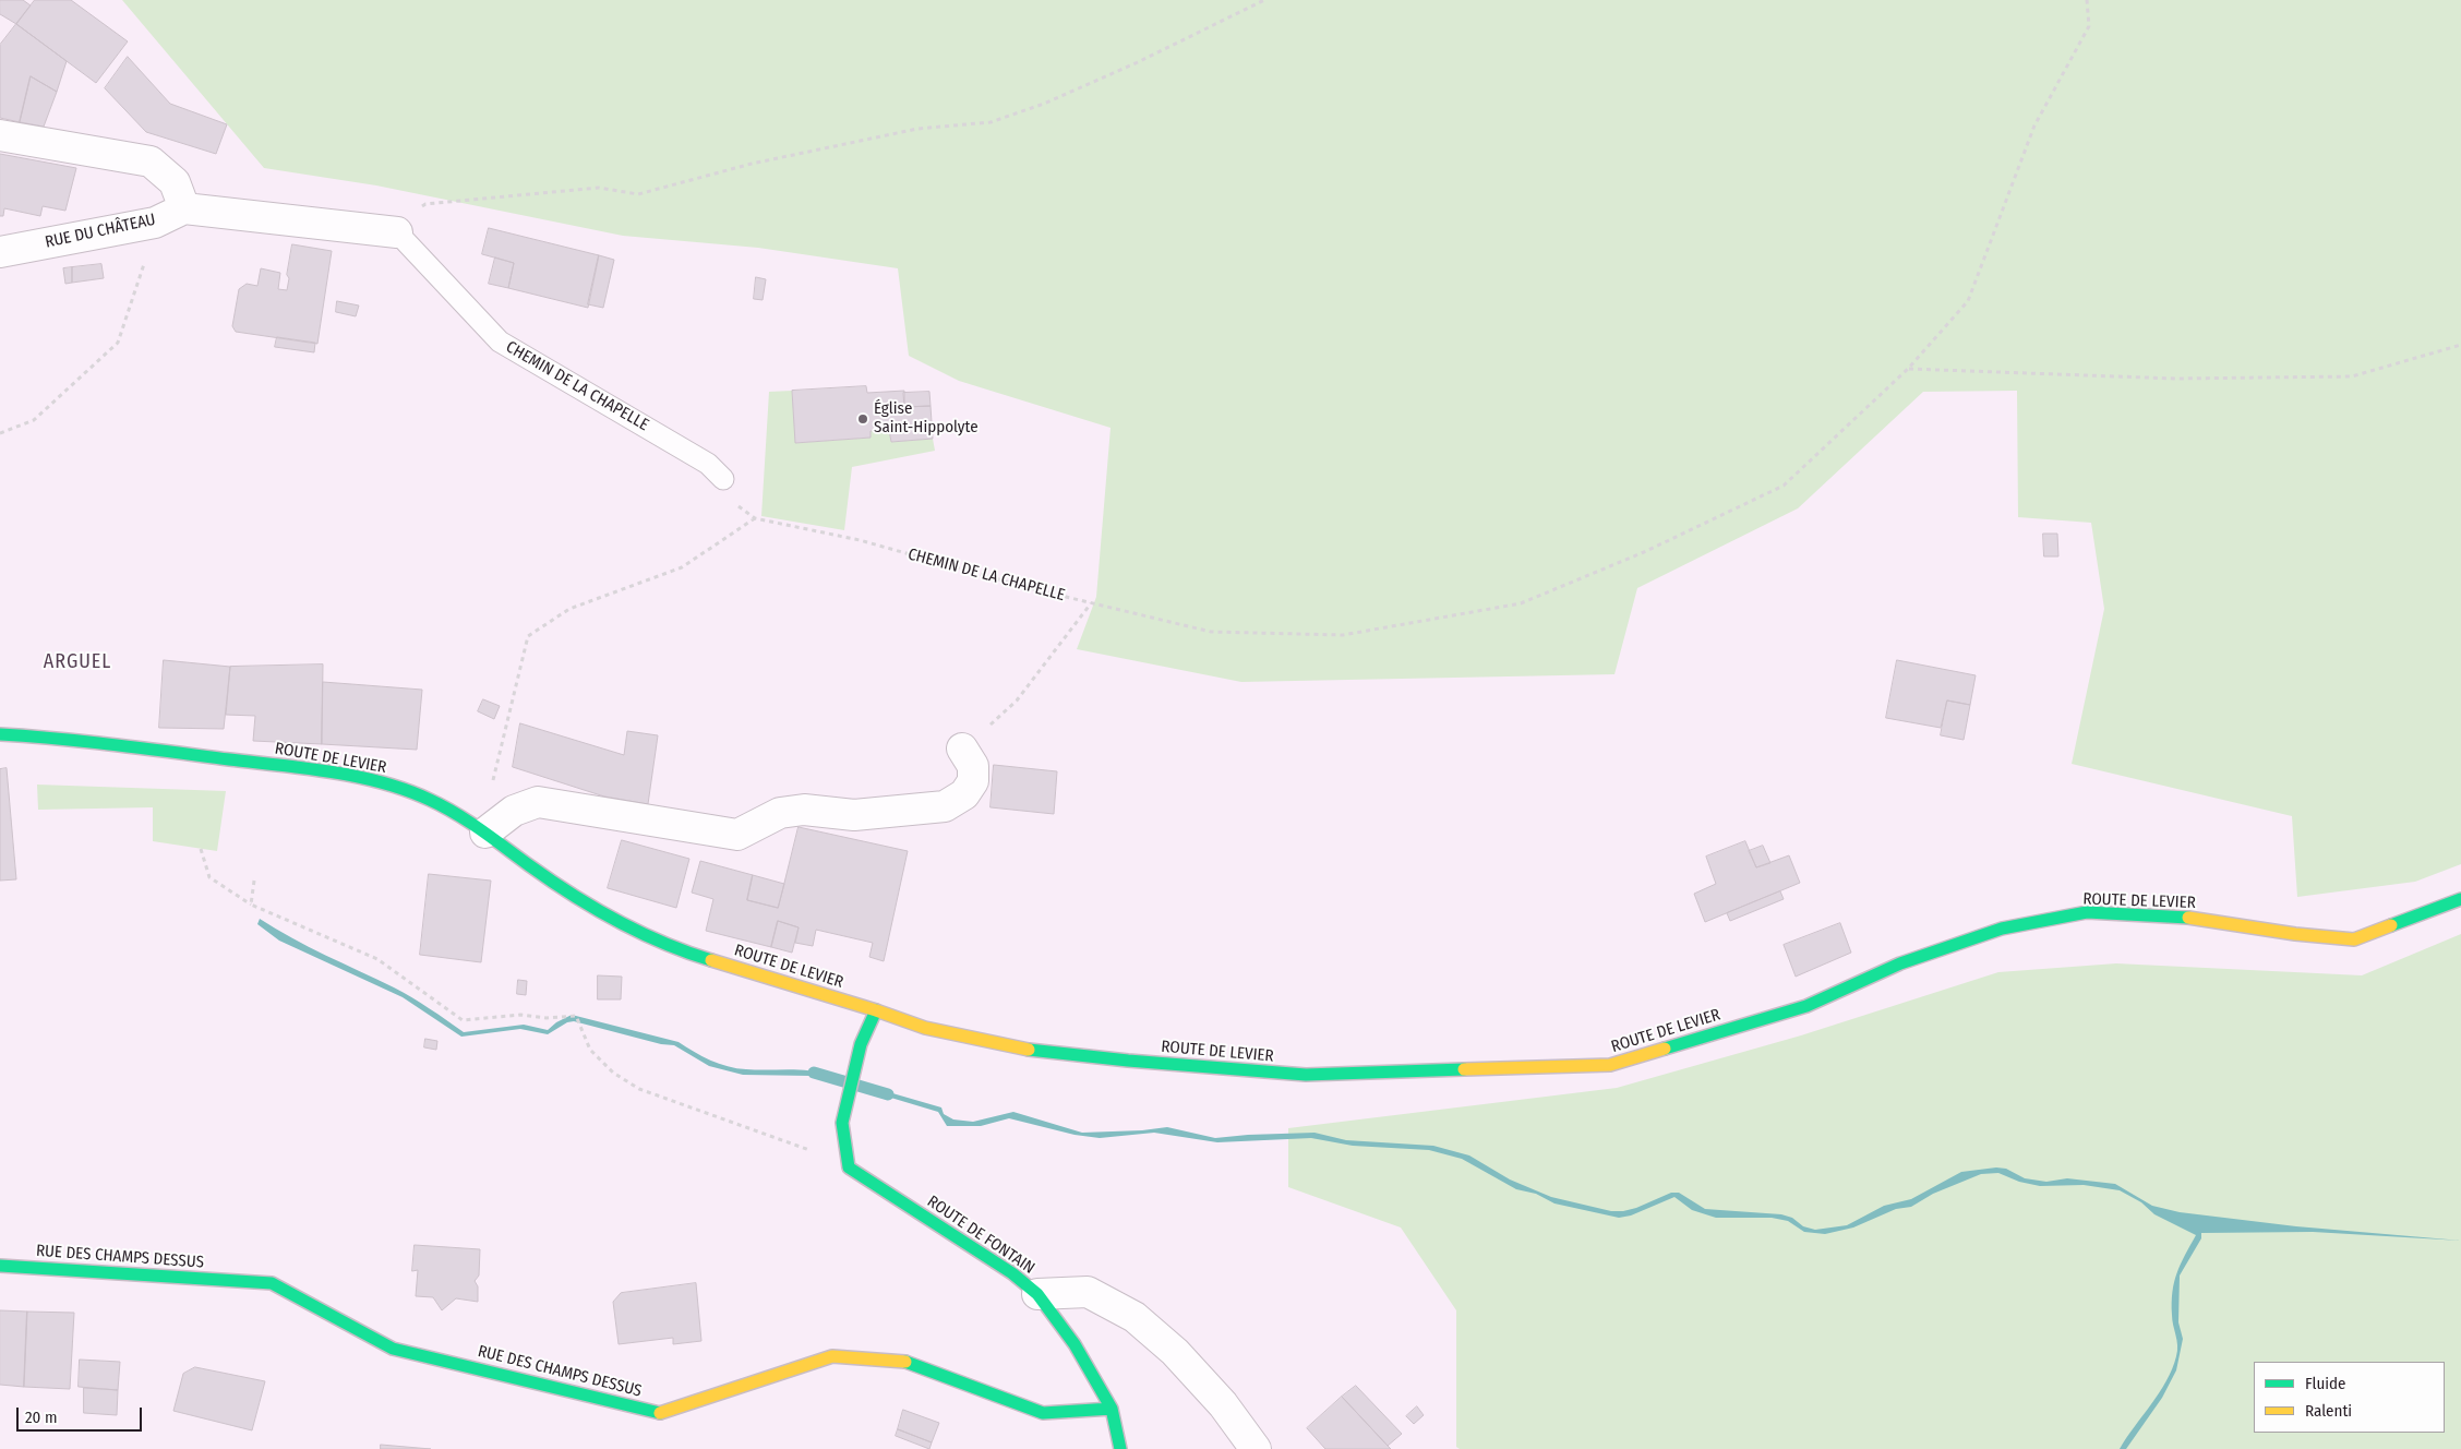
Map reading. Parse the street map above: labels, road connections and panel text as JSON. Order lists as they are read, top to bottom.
{
  "streets": {
    "street": [
      "RUE DU CHÂTEAU",
      "ROUTE DE LEVIER",
      "ROUTE DE FONTAIN",
      "RUE DES CHAMPS DESSUS"
    ],
    "lane": ["CHEMIN DE LA CHAPELLE"]
  },
  "crossings": [
    ["CHEMIN DE LA CHAPELLE", "ROUTE DE LEVIER"],
    ["ROUTE DE FONTAIN", "RUE DES CHAMPS DESSUS"]
  ],
  "districts": ["ARGUEL"],
  "places": ["Église Saint-Hippolyte"],
  "legend": ["Fluide", "Ralenti"],
  "scale_bar": "20 m"
}
